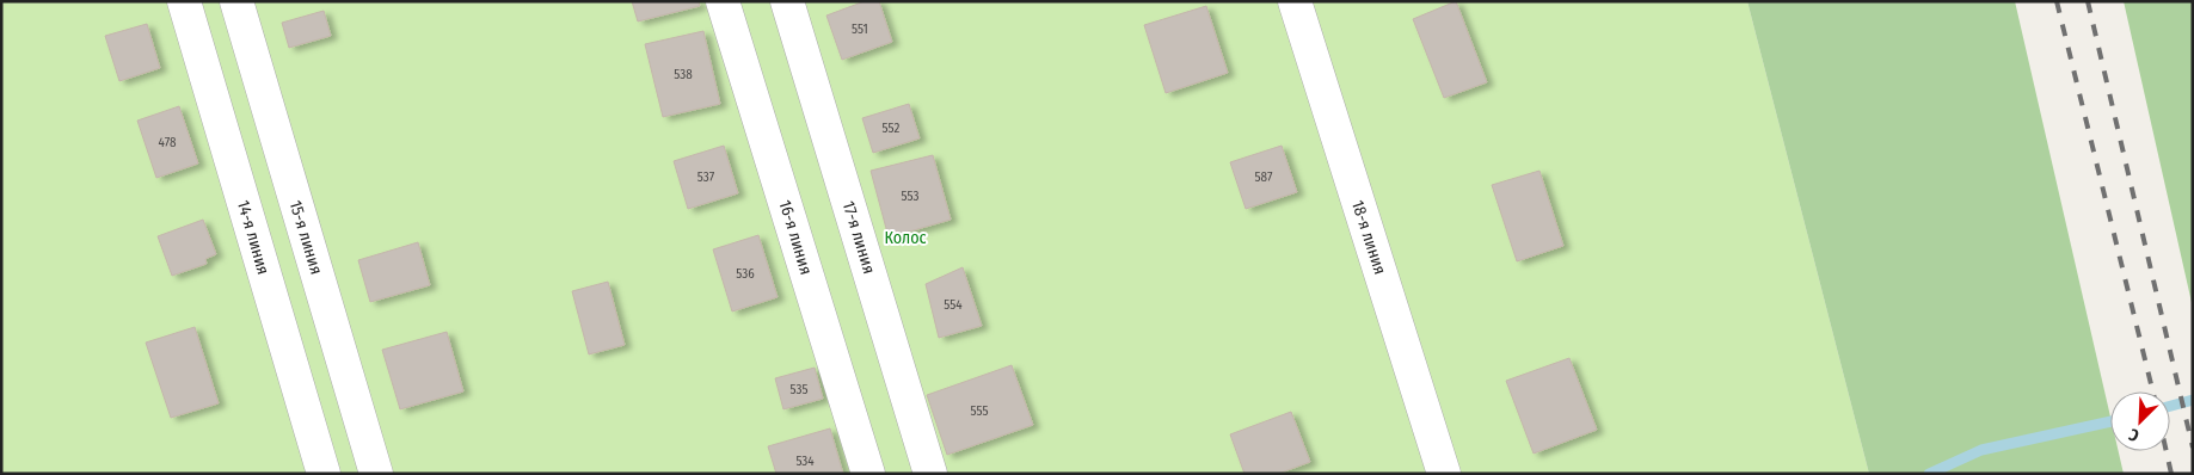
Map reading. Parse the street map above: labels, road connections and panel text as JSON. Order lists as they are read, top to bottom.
{
  "streets": {
    "lane": [
      "14-я линия",
      "15-я линия",
      "16-я линия",
      "17-я линия",
      "18-я линия"
    ]
  },
  "parks": ["Колос"],
  "house_numbers": [
    "551",
    "538",
    "552",
    "478",
    "537",
    "587",
    "553",
    "536",
    "554",
    "535",
    "555",
    "534"
  ],
  "north": "bottom left"
}
